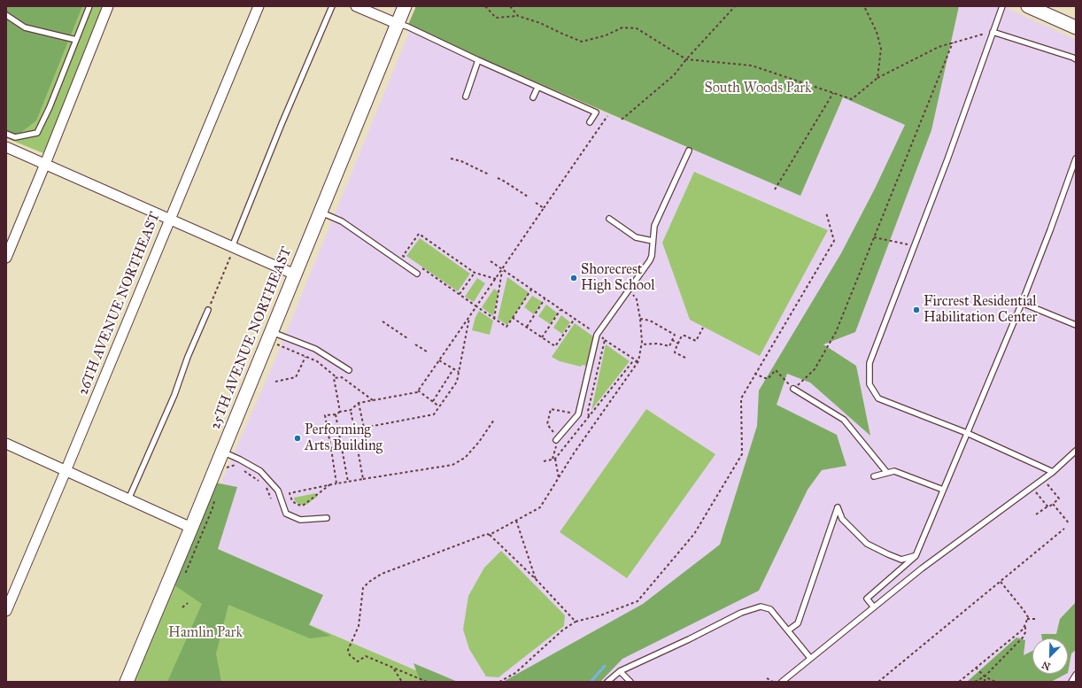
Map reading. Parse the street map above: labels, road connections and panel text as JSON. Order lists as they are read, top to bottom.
{
  "streets": {
    "street": ["26TH AVENUE NORTHEAST", "25TH AVENUE NORTHEAST"]
  },
  "parks": ["South Woods Park", "Hamlin Park"],
  "places": ["Shorecrest High School", "Fircrest Residential Habilitation Center", "Performing Arts Building"],
  "north": "bottom left"
}
